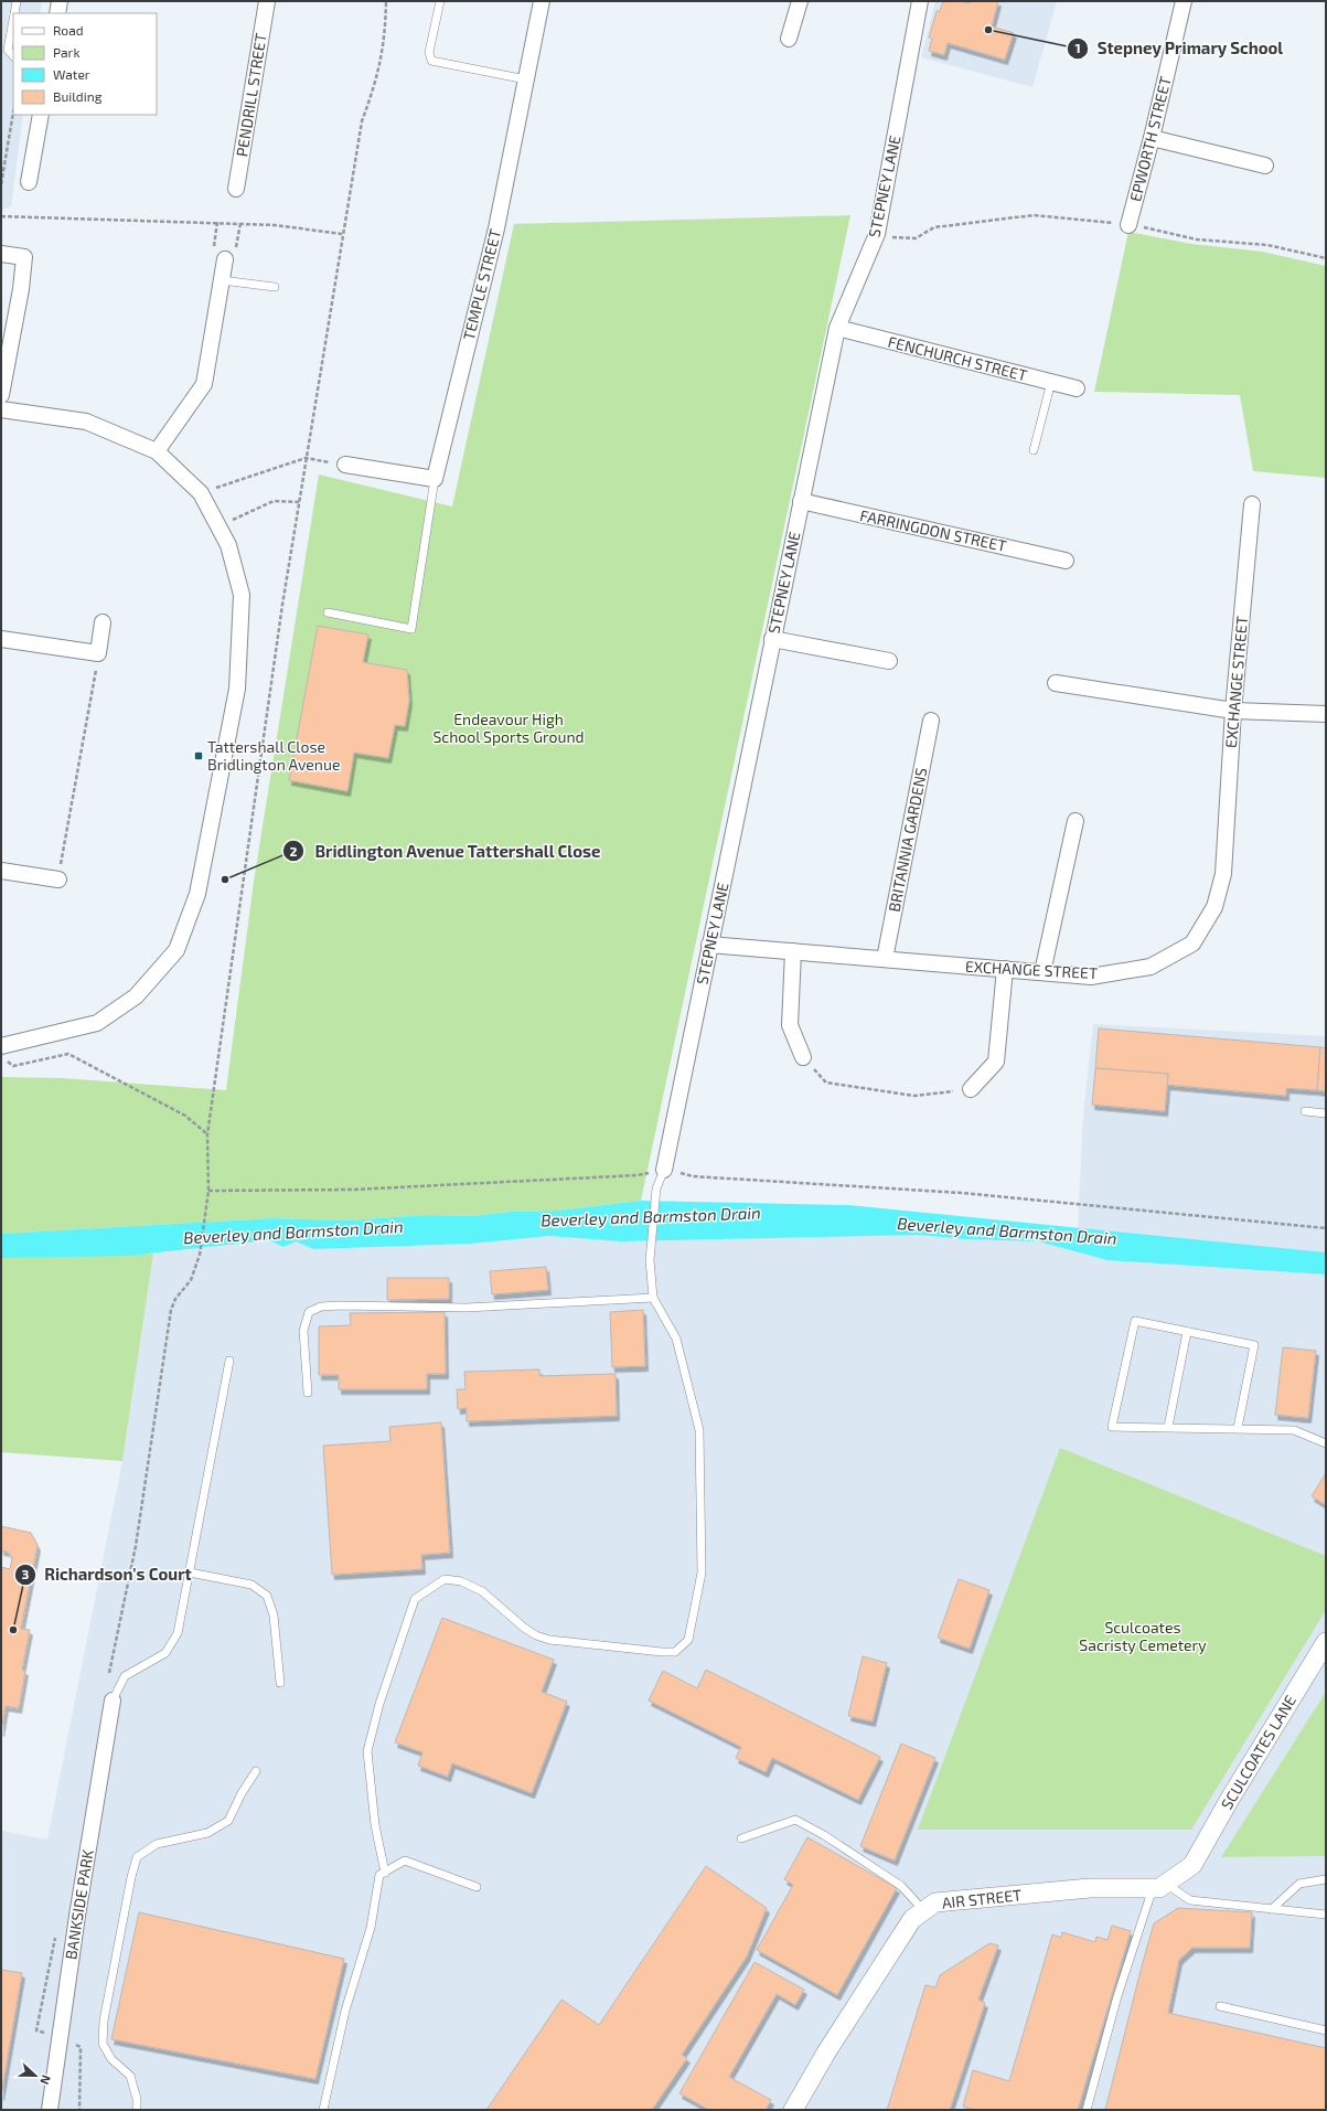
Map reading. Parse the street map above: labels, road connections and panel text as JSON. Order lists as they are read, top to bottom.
{
  "streets": {
    "street": [
      "PENDRILL STREET",
      "EPWORTH STREET",
      "STEPNEY LANE",
      "TEMPLE STREET",
      "FENCHURCH STREET",
      "FARRINGDON STREET",
      "EXCHANGE STREET",
      "BRITANNIA GARDENS",
      "SCULCOATES LANE",
      "AIR STREET",
      "BANKSIDE PARK"
    ]
  },
  "crossings": [
    ["STEPNEY LANE", "FENCHURCH STREET"],
    ["STEPNEY LANE", "FARRINGDON STREET"],
    ["STEPNEY LANE", "EXCHANGE STREET"],
    ["EXCHANGE STREET", "BRITANNIA GARDENS"],
    ["SCULCOATES LANE", "AIR STREET"]
  ],
  "water": ["Beverley and Barmston Drain"],
  "parks": ["Endeavour High School Sports Ground", "Sculcoates Sacristy Cemetery"],
  "places": {
    "other": ["Stepney Primary School", "Bridlington Avenue Tattershall Close", "Richardson's Court"],
    "transit": ["Tattershall Close Bridlington Avenue"]
  },
  "legend": [
    "Road",
    "Park",
    "Water",
    "Building"
  ],
  "north": "right"
}
